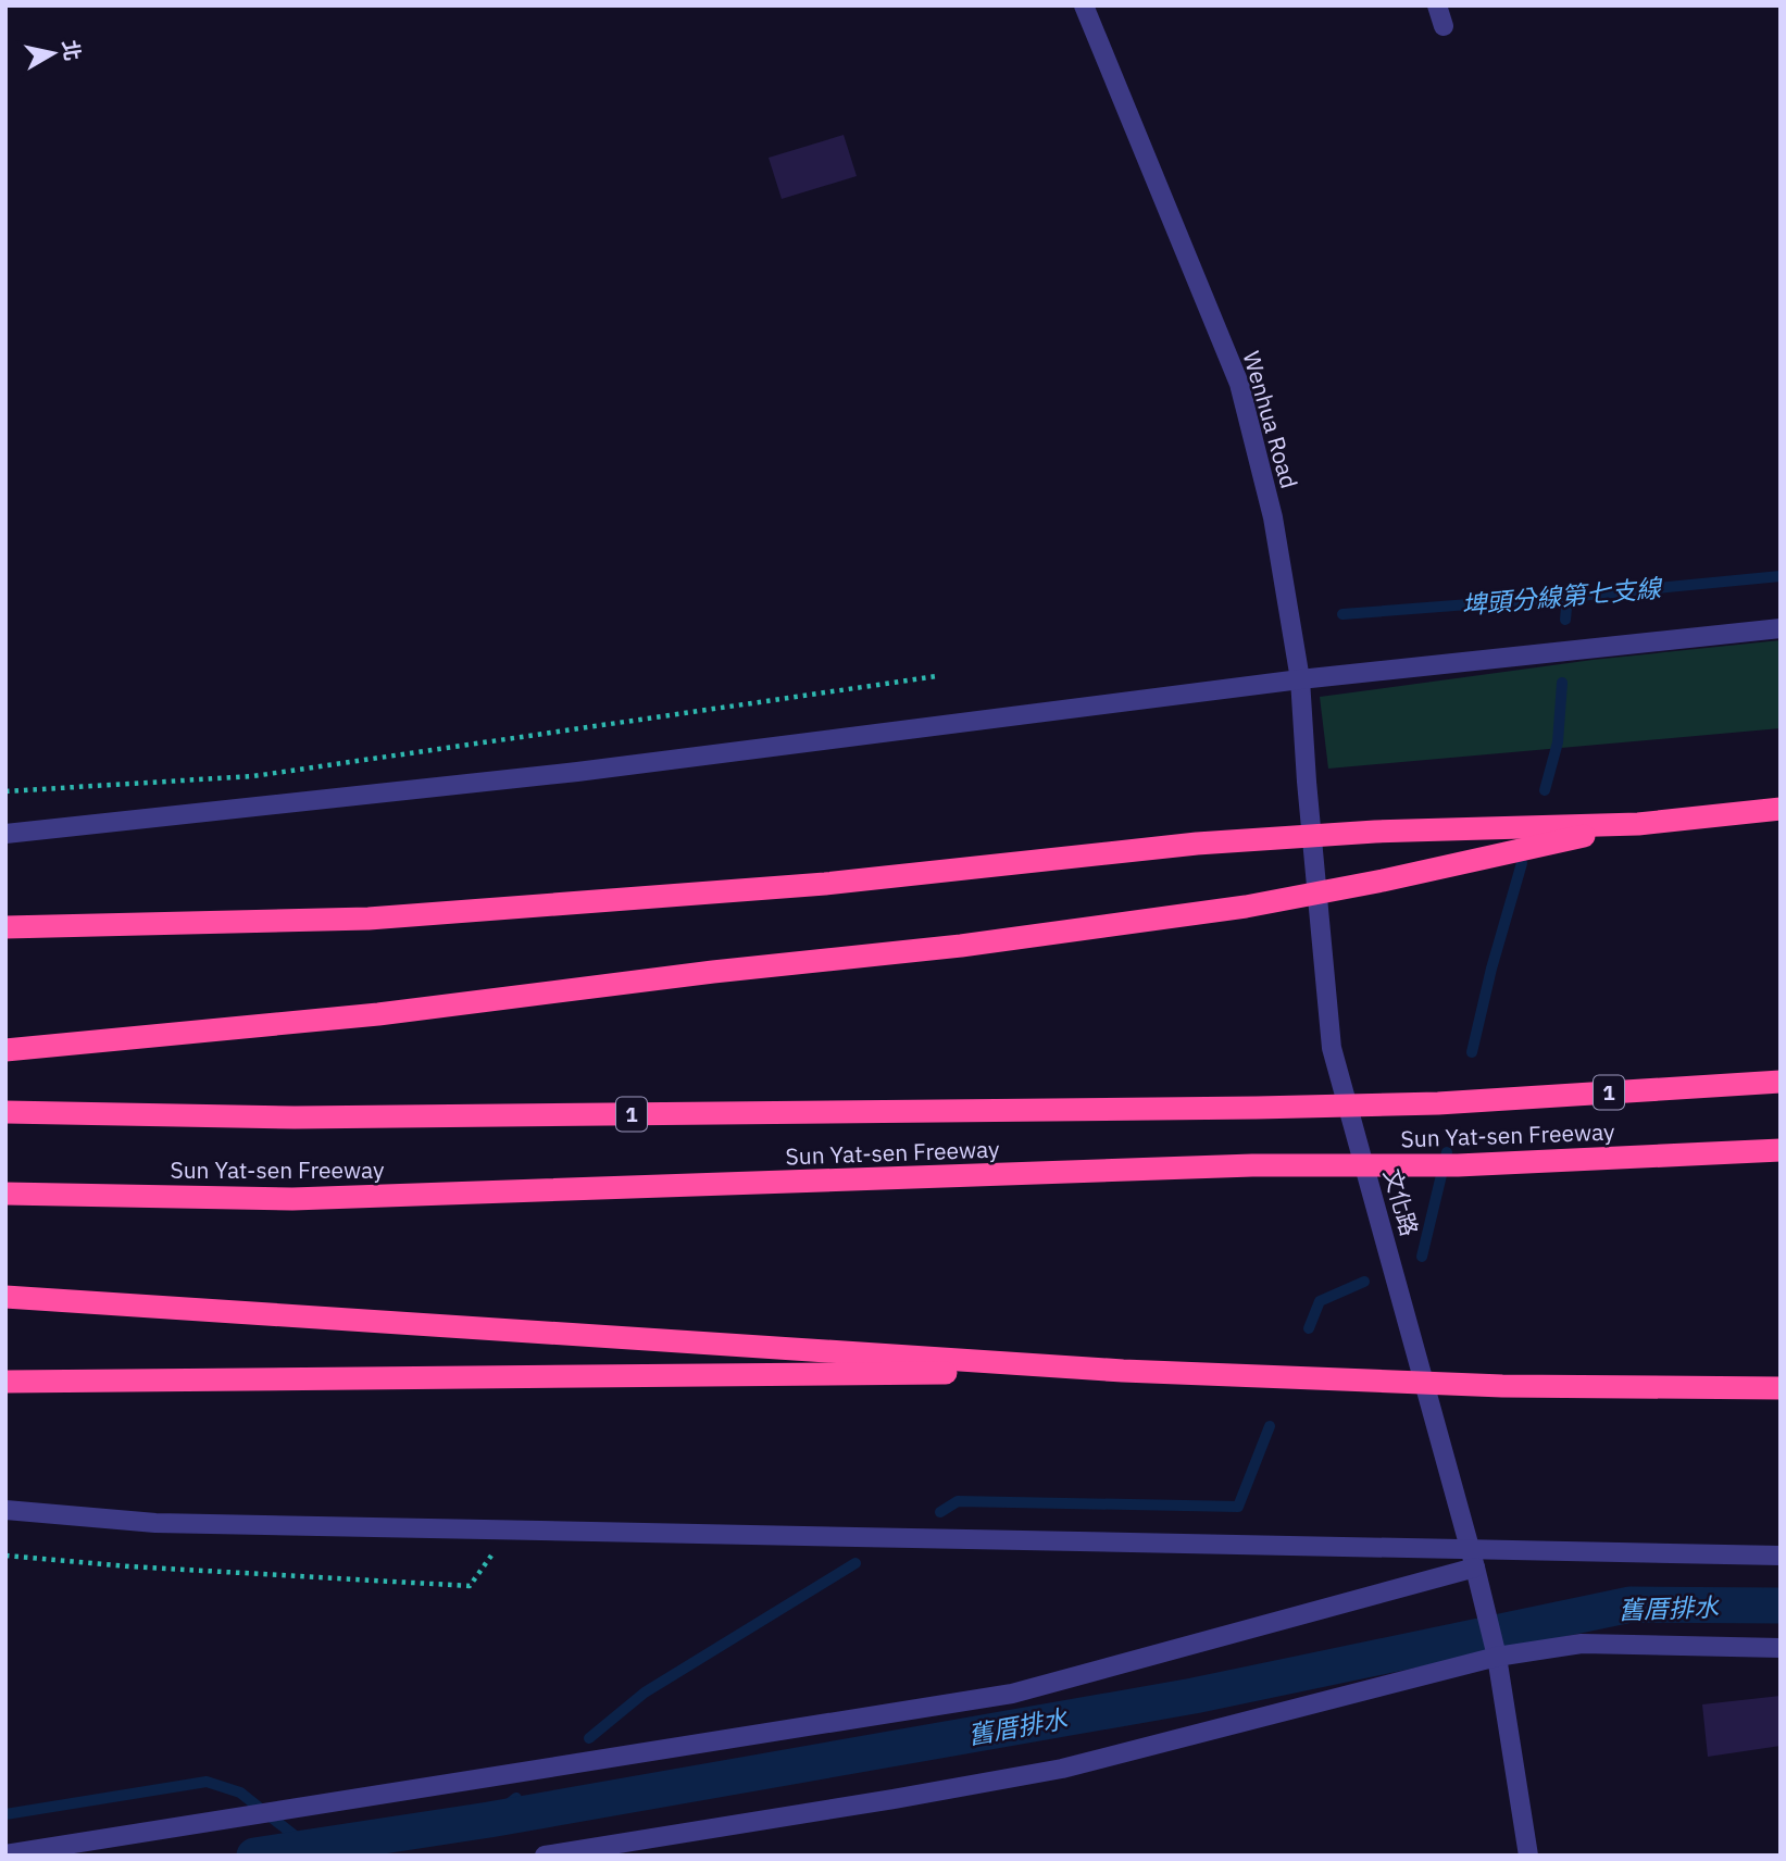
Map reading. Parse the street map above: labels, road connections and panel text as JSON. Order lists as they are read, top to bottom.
{
  "streets": {
    "highway": ["1", "Sun Yat-sen Freeway"],
    "street": ["Wenhua Road"]
  },
  "water": ["埤頭分線第七支線", "舊厝排水"],
  "north": "right"
}
